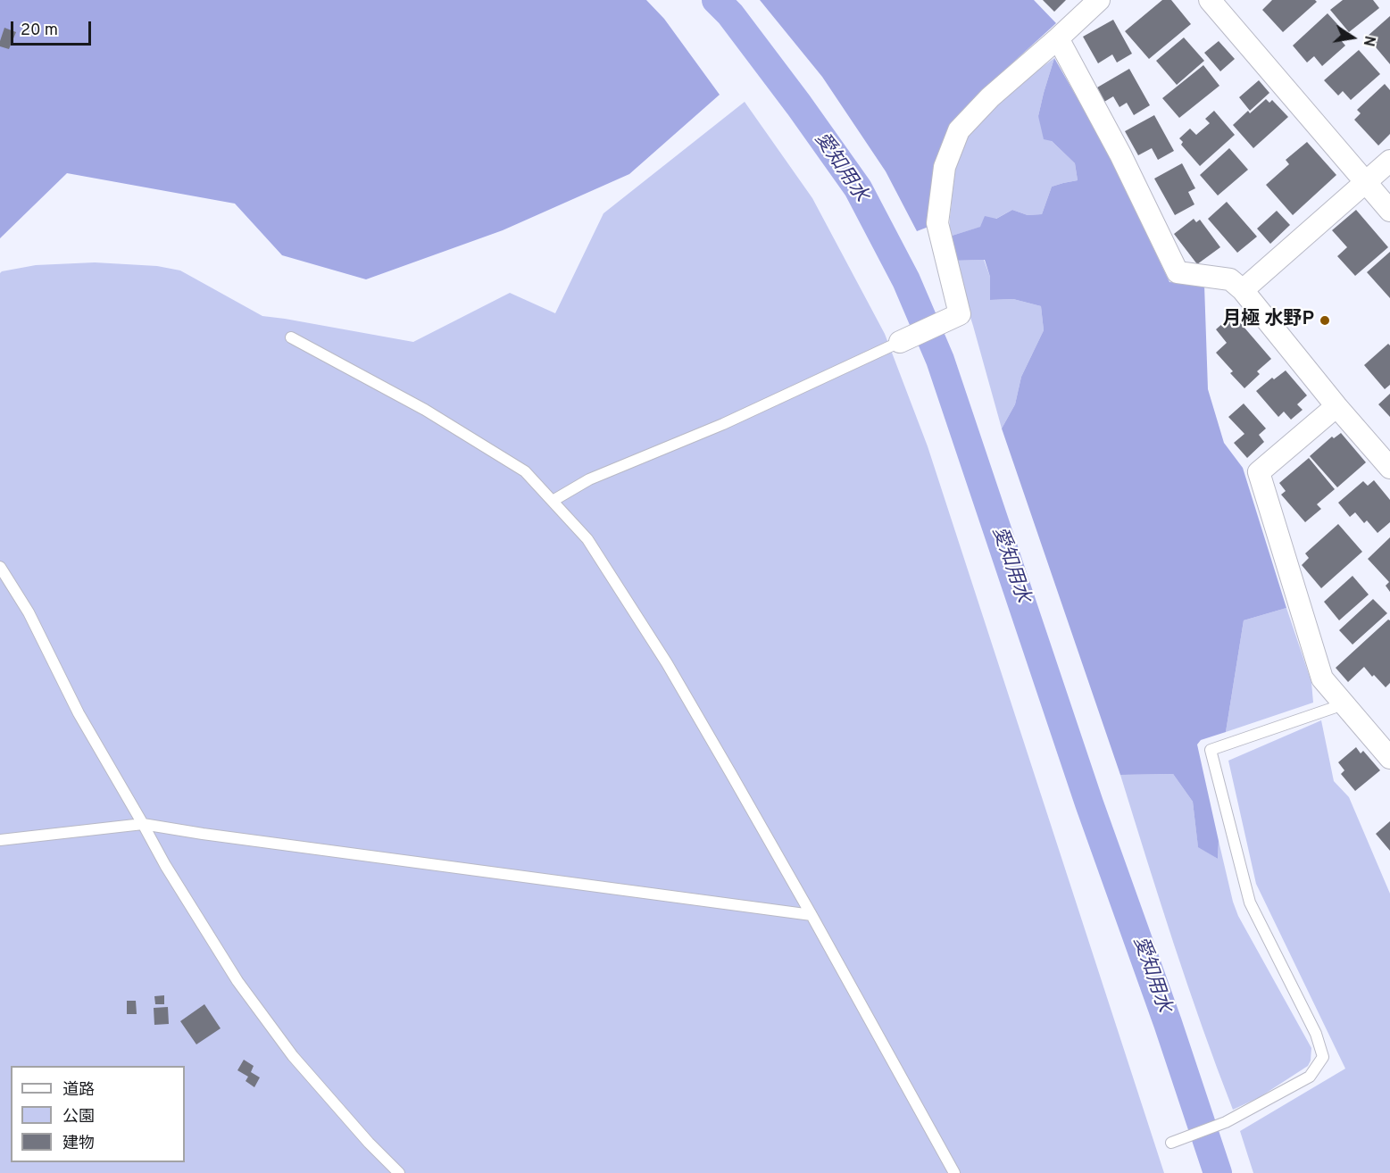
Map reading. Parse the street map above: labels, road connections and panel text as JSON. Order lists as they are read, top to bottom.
{
  "water": ["愛知用水"],
  "places": ["月極 水野P"],
  "legend": ["道路", "公園", "建物"],
  "scale_bar": "20 m",
  "north": "right"
}
